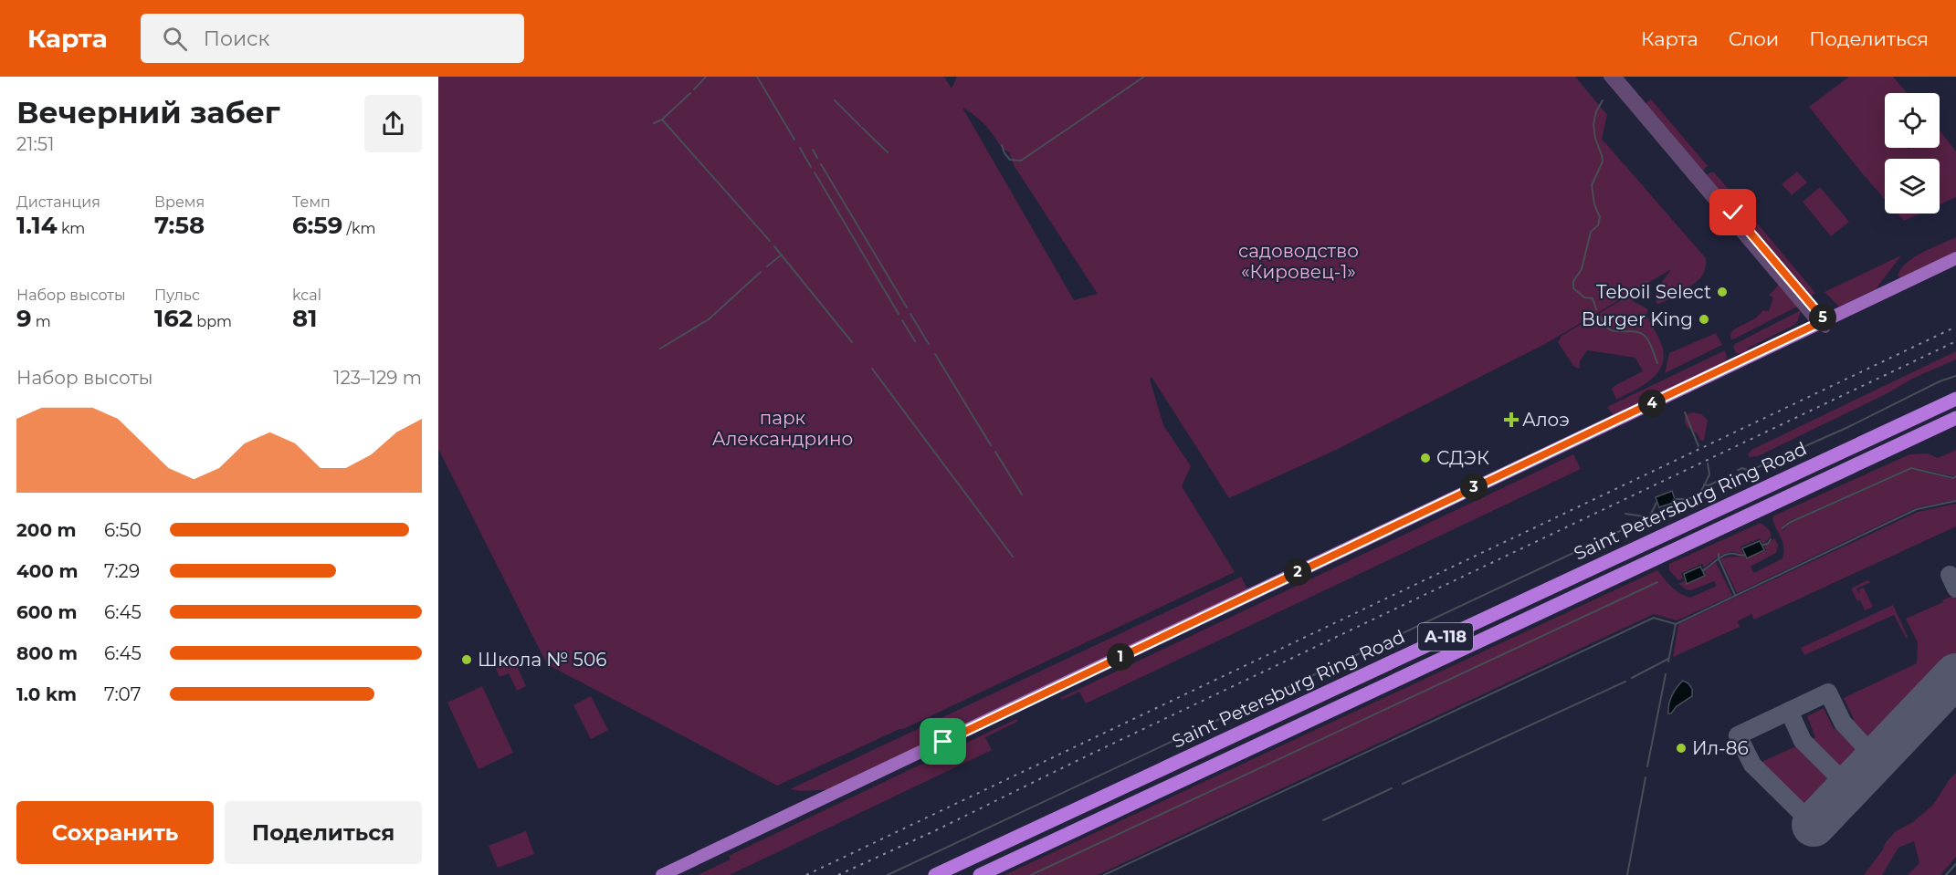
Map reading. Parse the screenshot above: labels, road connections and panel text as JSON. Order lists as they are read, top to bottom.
{
  "streets": {
    "highway": ["Saint Petersburg Ring Road", "А-118"]
  },
  "parks": ["садоводство «Кировец-1»", "парк Александрино"],
  "places": {
    "other": [
      "Teboil Select",
      "Burger King",
      "СДЭК",
      "Школа № 506",
      "Ил-86"
    ],
    "health": ["Алоэ"]
  },
  "page": {
    "header": "Карта",
    "search": "Поиск",
    "nav": ["Карта", "Слои", "Поделиться"],
    "heading": ["Вечерний забег", "21:51"],
    "stats": [
      ["Дистанция", "1.14 km"],
      ["Время", "7:58"],
      ["Темп", "6:59 /km"],
      ["Набор высоты", "9 m"],
      ["Пульс", "162 bpm"],
      ["kcal", "81"]
    ],
    "pins": [
      "5",
      "4",
      "3",
      "2",
      "1"
    ],
    "chart": ["Набор высоты", "123–129 m"],
    "list": [
      {
        "name": "200 m",
        "note": "6:50"
      },
      {
        "name": "400 m",
        "note": "7:29"
      },
      {
        "name": "600 m",
        "note": "6:45"
      },
      {
        "name": "800 m",
        "note": "6:45"
      },
      {
        "name": "1.0 km",
        "note": "7:07"
      }
    ],
    "buttons": ["Сохранить", "Поделиться"]
  }
}
